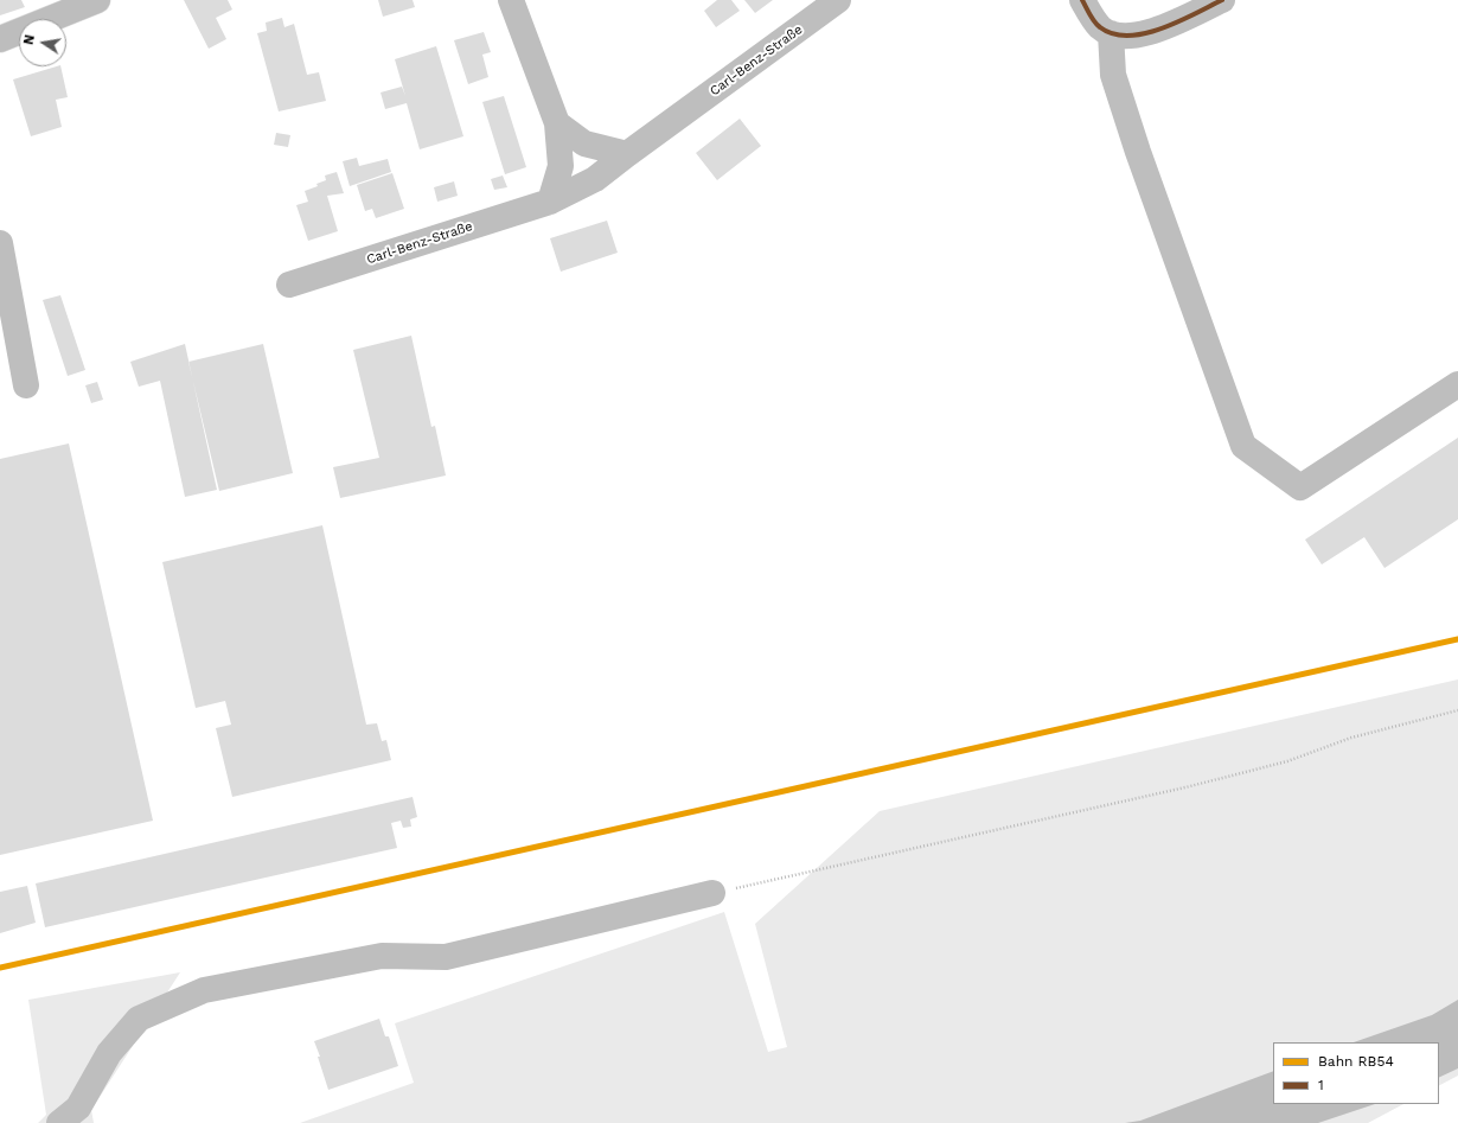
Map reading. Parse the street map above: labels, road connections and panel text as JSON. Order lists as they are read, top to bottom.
{
  "streets": {
    "street": ["Carl-Benz-Straße"]
  },
  "lines": ["transit line 1", "rail line RB54"],
  "legend": ["Bahn RB54", "1"],
  "north": "left"
}
